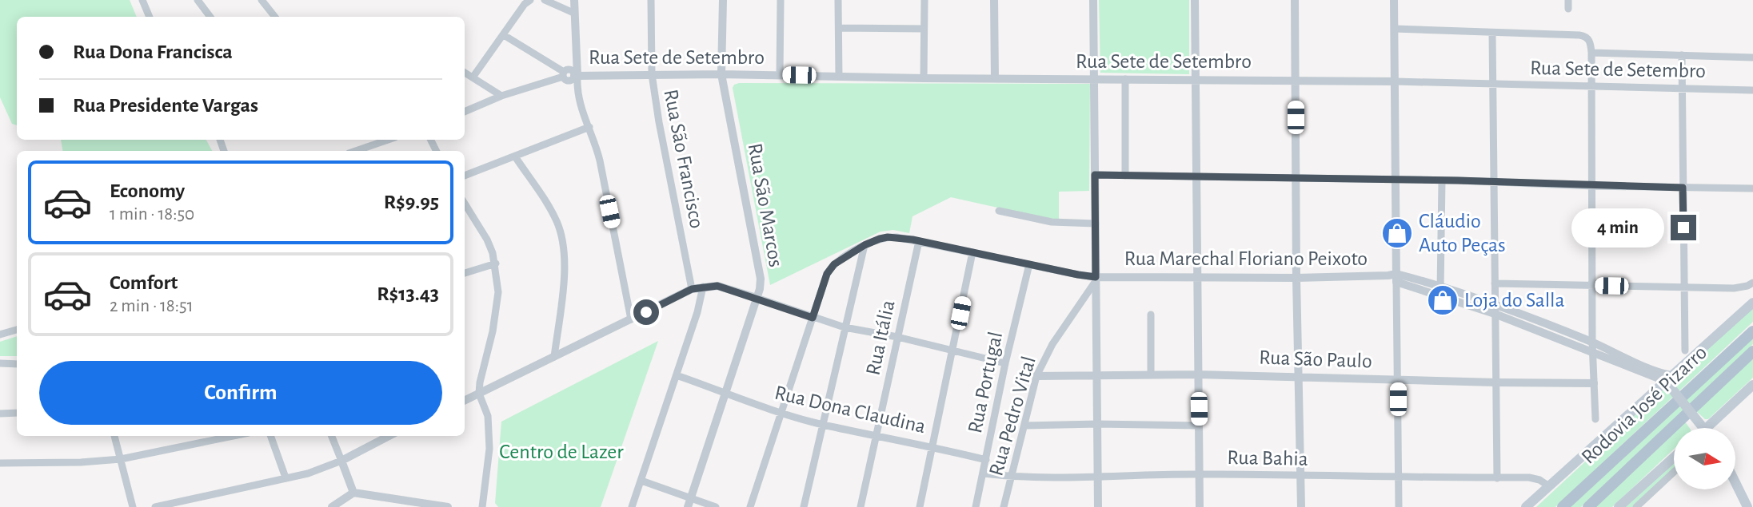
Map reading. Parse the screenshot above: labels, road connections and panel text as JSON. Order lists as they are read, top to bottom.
{
  "streets": {
    "main road": ["Rodovia José Pizarro"],
    "street": [
      "Rua Sete de Setembro",
      "Rua São Francisco",
      "Rua São Marcos",
      "Rua Marechal Floriano Peixoto",
      "Rua Itália",
      "Rua São Paulo",
      "Rua Portugal",
      "Rua Dona Claudina",
      "Rua Pedro Vital",
      "Rua Bahia"
    ]
  },
  "crossings": [
    ["Rua Sete de Setembro", "Rua São Francisco"],
    ["Rua Sete de Setembro", "Rua São Marcos"],
    ["Rua São Marcos", "Rua Dona Claudina"],
    ["Rua Marechal Floriano Peixoto", "Rua Pedro Vital"],
    ["Rua Itália", "Rua Dona Claudina"],
    ["Rua São Paulo", "Rua Pedro Vital"],
    ["Rua Portugal", "Rua Dona Claudina"],
    ["Rua Portugal", "Rua Bahia"],
    ["Rua Pedro Vital", "Rua Bahia"]
  ],
  "parks": ["Centro de Lazer"],
  "places": {
    "shop": ["Cláudio Auto Peças", "Loja do Salla"]
  },
  "north": "right",
  "page": {
    "banner": ["Rua Dona Francisca", "Rua Presidente Vargas"],
    "list": [
      {
        "name": "Economy",
        "note": "1 min · 18:50",
        "value": "R$9.95"
      },
      {
        "name": "Comfort",
        "note": "2 min · 18:51",
        "value": "R$13.43"
      }
    ],
    "bubble": "4 min",
    "buttons": "Confirm"
  }
}
